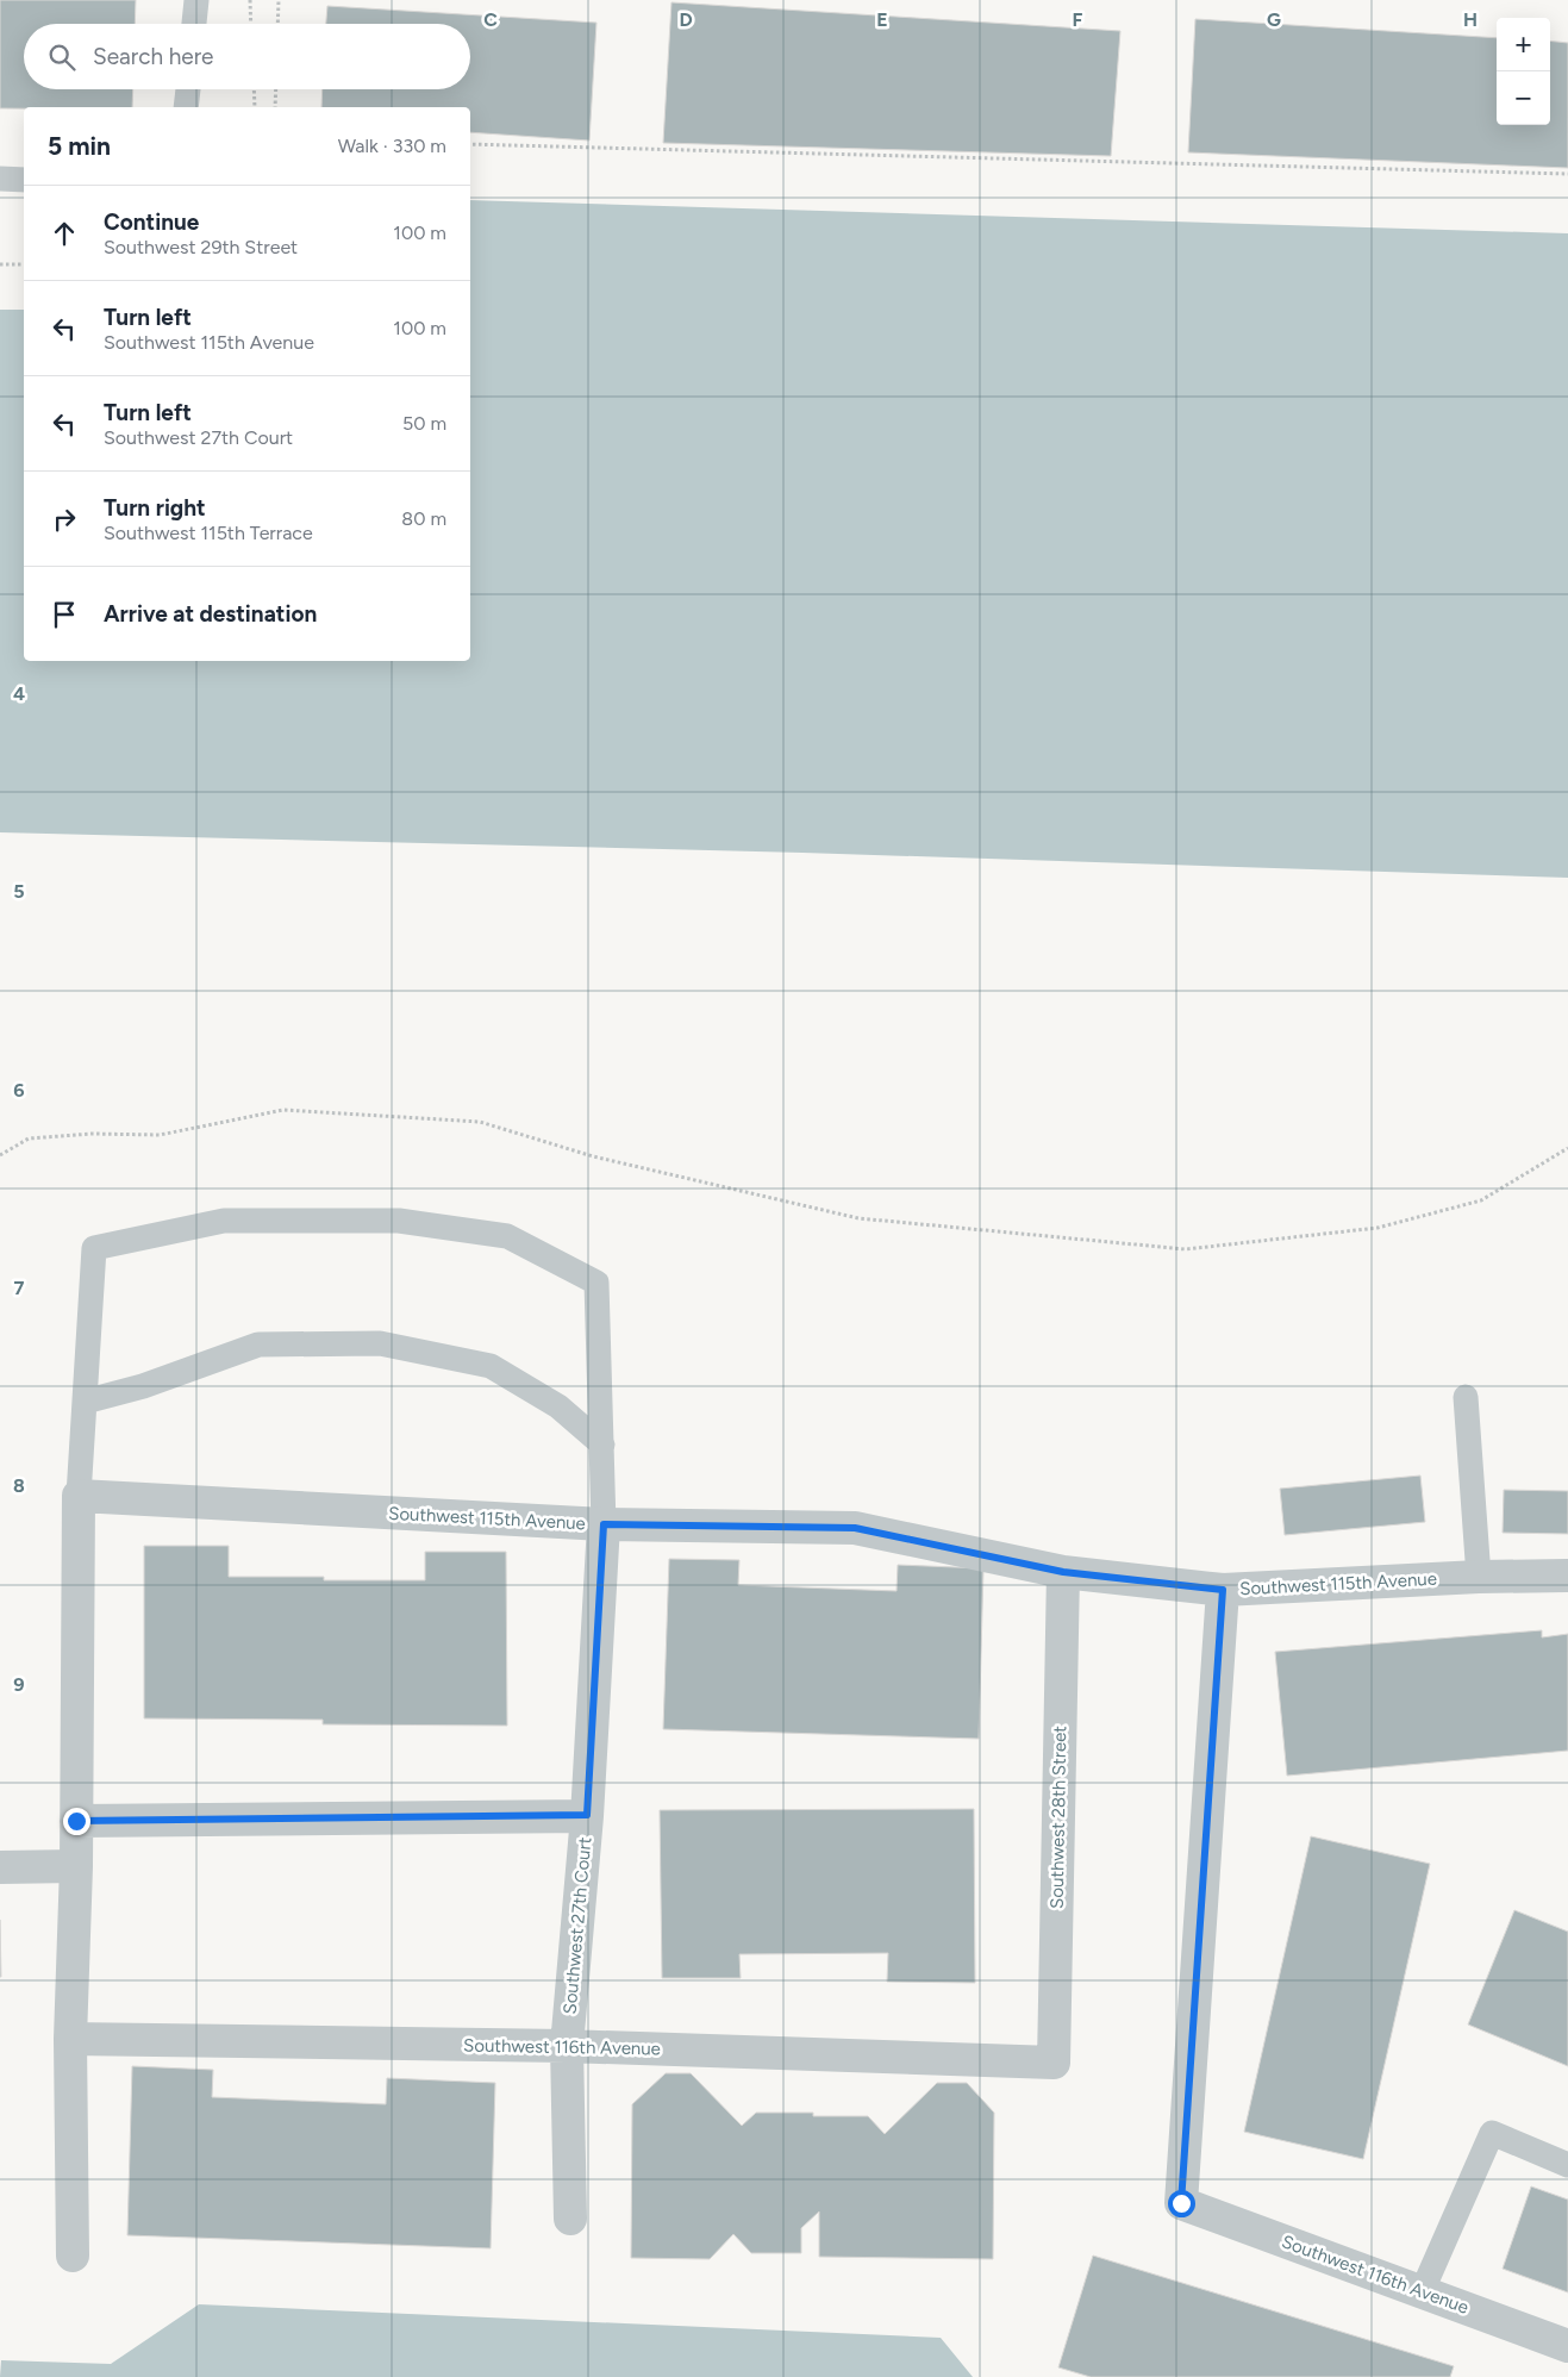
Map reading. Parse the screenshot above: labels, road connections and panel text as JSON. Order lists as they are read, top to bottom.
{
  "streets": {
    "street": [
      "Southwest 115th Avenue",
      "Southwest 28th Street",
      "Southwest 27th Court",
      "Southwest 116th Avenue"
    ]
  },
  "crossings": [
    ["Southwest 115th Avenue", "Southwest 28th Street"],
    ["Southwest 115th Avenue", "Southwest 27th Court"],
    ["Southwest 115th Avenue", "Southwest 116th Avenue"],
    ["Southwest 28th Street", "Southwest 116th Avenue"],
    ["Southwest 27th Court", "Southwest 116th Avenue"]
  ],
  "page": {
    "map_buttons": ["+", "−"],
    "search": "Search here",
    "heading": ["5 min", "Walk · 330 m"],
    "list": [
      ["Continue", "Southwest 29th Street", "100 m"],
      ["Turn left", "Southwest 115th Avenue", "100 m"],
      ["Turn left", "Southwest 27th Court", "50 m"],
      ["Turn right", "Southwest 115th Terrace", "80 m"],
      "Arrive at destination"
    ]
  },
  "grid": {
    "columns": [
      "C",
      "D",
      "E",
      "F",
      "G",
      "H"
    ],
    "rows": [
      "4",
      "5",
      "6",
      "7",
      "8",
      "9"
    ]
  }
}
